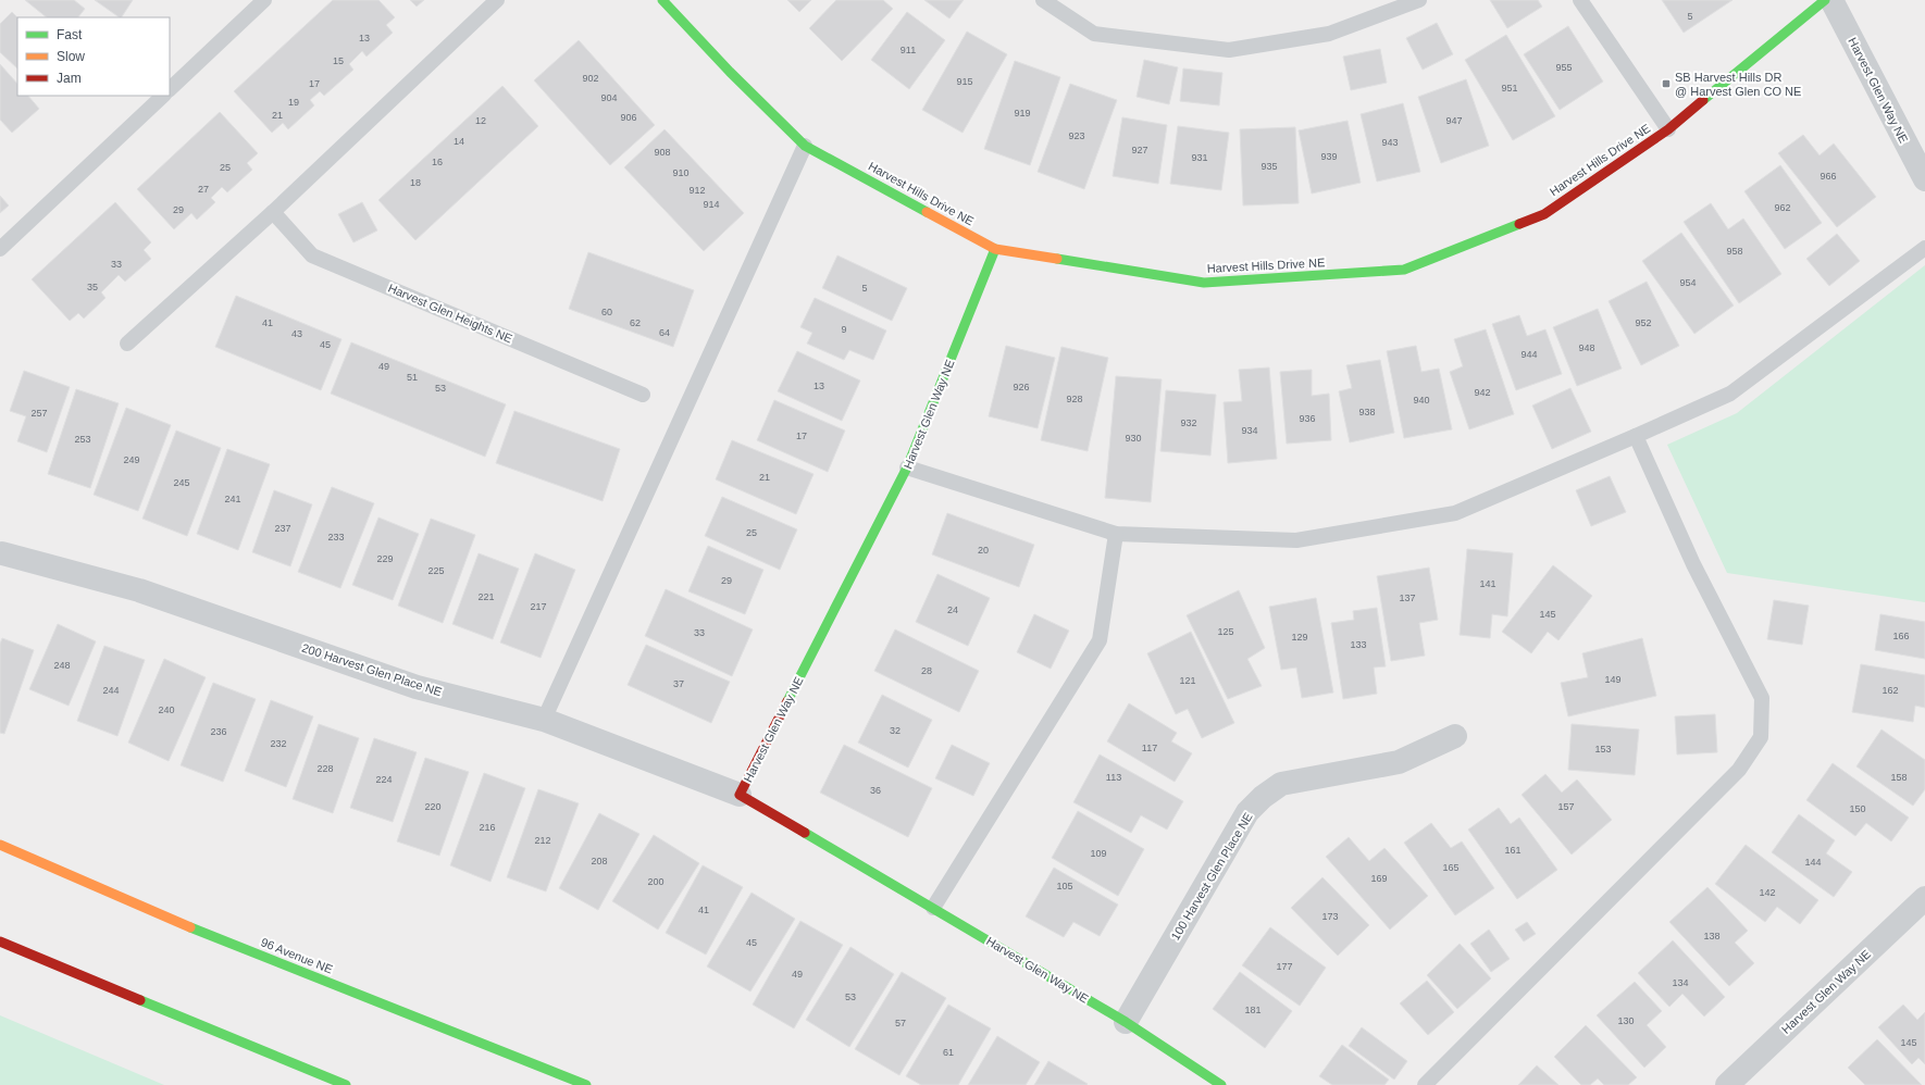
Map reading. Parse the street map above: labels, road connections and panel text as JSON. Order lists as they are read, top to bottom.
{
  "streets": {
    "street": [
      "Harvest Glen Way NE",
      "Harvest Hills Drive NE",
      "200 Harvest Glen Place NE",
      "100 Harvest Glen Place NE",
      "96 Avenue NE"
    ],
    "lane": ["Harvest Glen Heights NE"]
  },
  "crossings": [
    ["Harvest Glen Way NE", "Harvest Hills Drive NE"],
    ["Harvest Glen Way NE", "200 Harvest Glen Place NE"],
    ["Harvest Glen Way NE", "100 Harvest Glen Place NE"]
  ],
  "places": {
    "transit": ["SB Harvest Hills DR @ Harvest Glen CO NE"]
  },
  "house_numbers": [
    "5",
    "13",
    "911",
    "15",
    "955",
    "902",
    "915",
    "17",
    "951",
    "904",
    "19",
    "919",
    "21",
    "906",
    "12",
    "947",
    "923",
    "14",
    "943",
    "927",
    "908",
    "939",
    "931",
    "16",
    "935",
    "25",
    "910",
    "966",
    "18",
    "27",
    "912",
    "914",
    "962",
    "29",
    "958",
    "33",
    "954",
    "35",
    "5",
    "60",
    "41",
    "62",
    "952",
    "9",
    "64",
    "43",
    "45",
    "948",
    "944",
    "49",
    "51",
    "13",
    "926",
    "53",
    "942",
    "928",
    "940",
    "938",
    "257",
    "936",
    "932",
    "934",
    "17",
    "930",
    "253",
    "249",
    "21",
    "245",
    "241",
    "237",
    "25",
    "233",
    "20",
    "229",
    "225",
    "29",
    "141",
    "221",
    "137",
    "217",
    "24",
    "145",
    "125",
    "33",
    "166",
    "129",
    "133",
    "248",
    "28",
    "149",
    "121",
    "37",
    "244",
    "162",
    "240",
    "32",
    "236",
    "232",
    "117",
    "153",
    "228",
    "113",
    "158",
    "224",
    "36",
    "220",
    "157",
    "150",
    "216",
    "212",
    "161",
    "109",
    "208",
    "144",
    "165",
    "169",
    "200",
    "105",
    "142",
    "41",
    "173",
    "138",
    "45",
    "177",
    "49",
    "134",
    "53",
    "181",
    "130",
    "57",
    "145",
    "61"
  ],
  "legend": ["Fast", "Slow", "Jam"]
}
